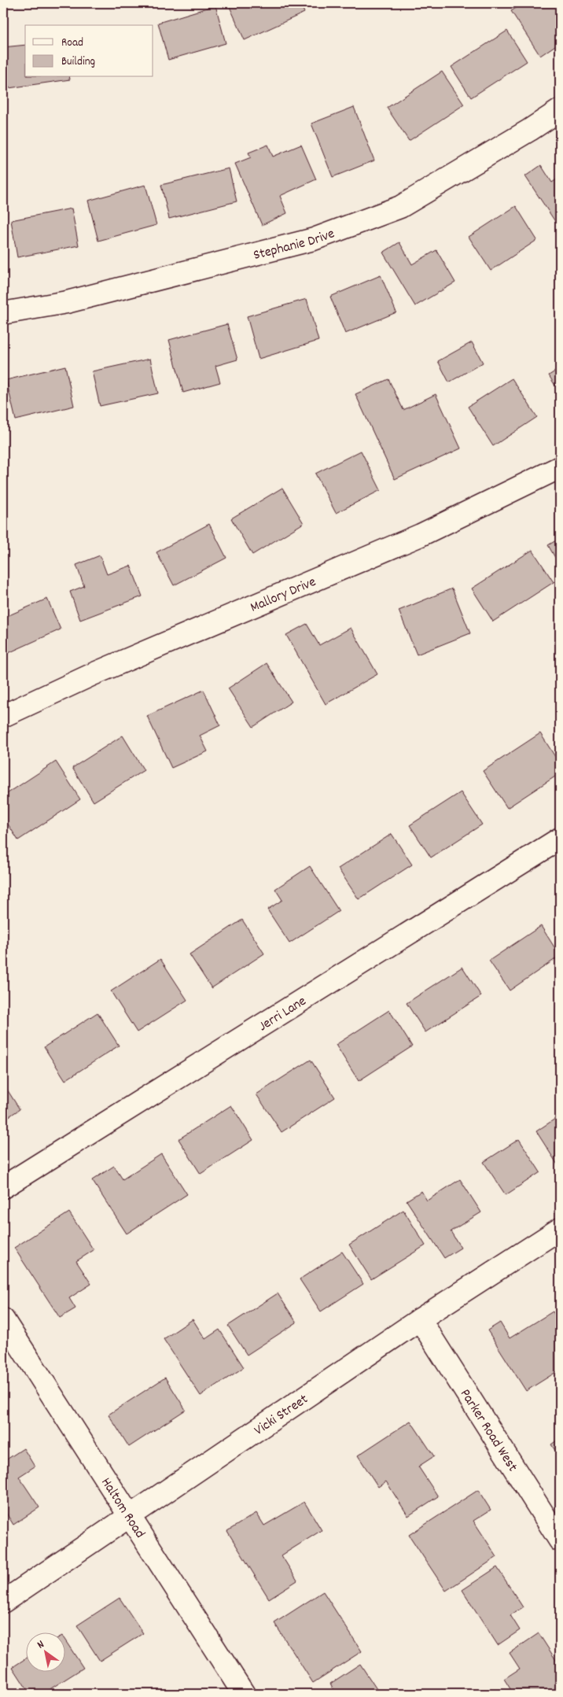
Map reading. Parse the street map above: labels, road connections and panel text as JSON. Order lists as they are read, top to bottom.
{
  "streets": {
    "street": [
      "Stephanie Drive",
      "Mallory Drive",
      "Jerri Lane",
      "Vicki Street",
      "Parker Road West",
      "Haltom Road"
    ]
  },
  "crossings": [
    ["Vicki Street", "Parker Road West"],
    ["Vicki Street", "Haltom Road"]
  ],
  "legend": ["Road", "Building"],
  "north": "top left"
}
